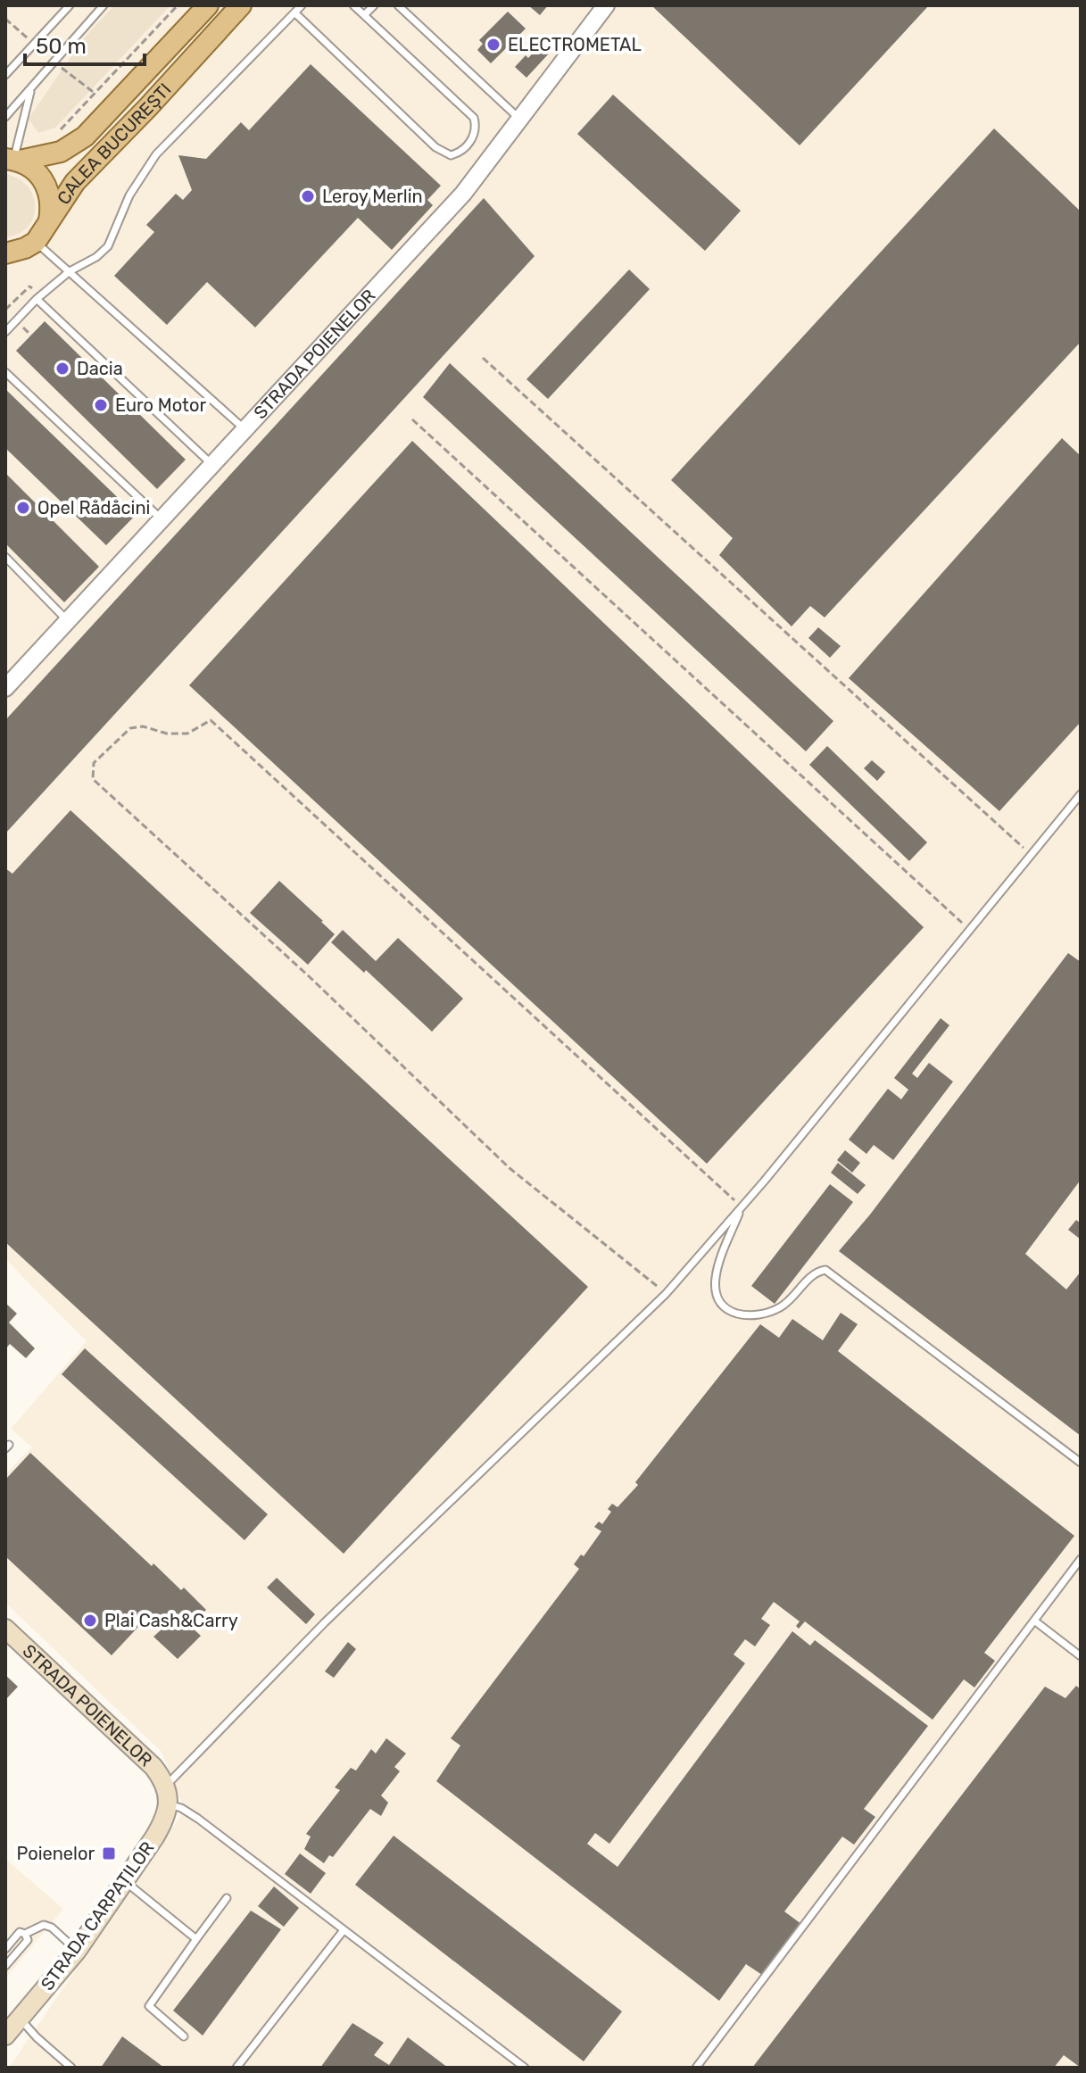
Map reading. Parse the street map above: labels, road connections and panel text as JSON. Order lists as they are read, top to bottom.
{
  "streets": {
    "main road": ["CALEA BUCUREȘTI", "STRADA POIENELOR", "STRADA CARPAȚILOR"]
  },
  "crossings": [
    ["STRADA POIENELOR", "STRADA CARPAȚILOR"]
  ],
  "places": {
    "other": [
      "ELECTROMETAL",
      "Leroy Merlin",
      "Dacia",
      "Euro Motor",
      "Opel Rădăcini",
      "Plai Cash&Carry"
    ],
    "transit": ["Poienelor"]
  },
  "scale_bar": "50 m"
}
